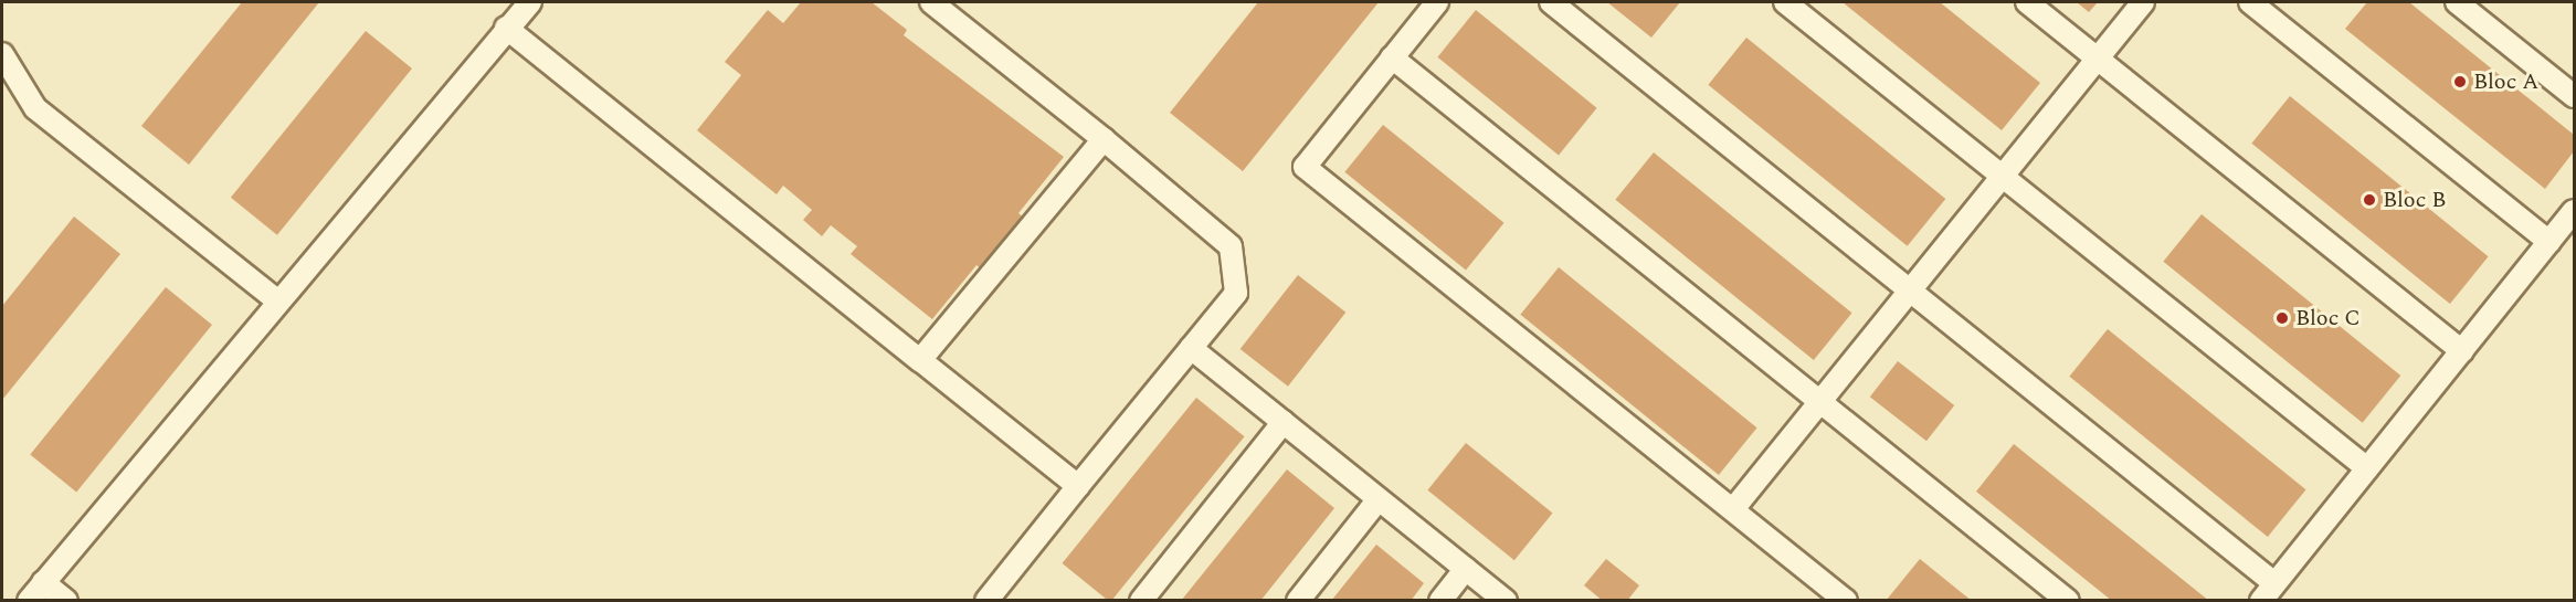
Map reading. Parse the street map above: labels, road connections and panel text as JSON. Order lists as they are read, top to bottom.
{
  "places": ["Bloc A", "Bloc B", "Bloc C"]
}
